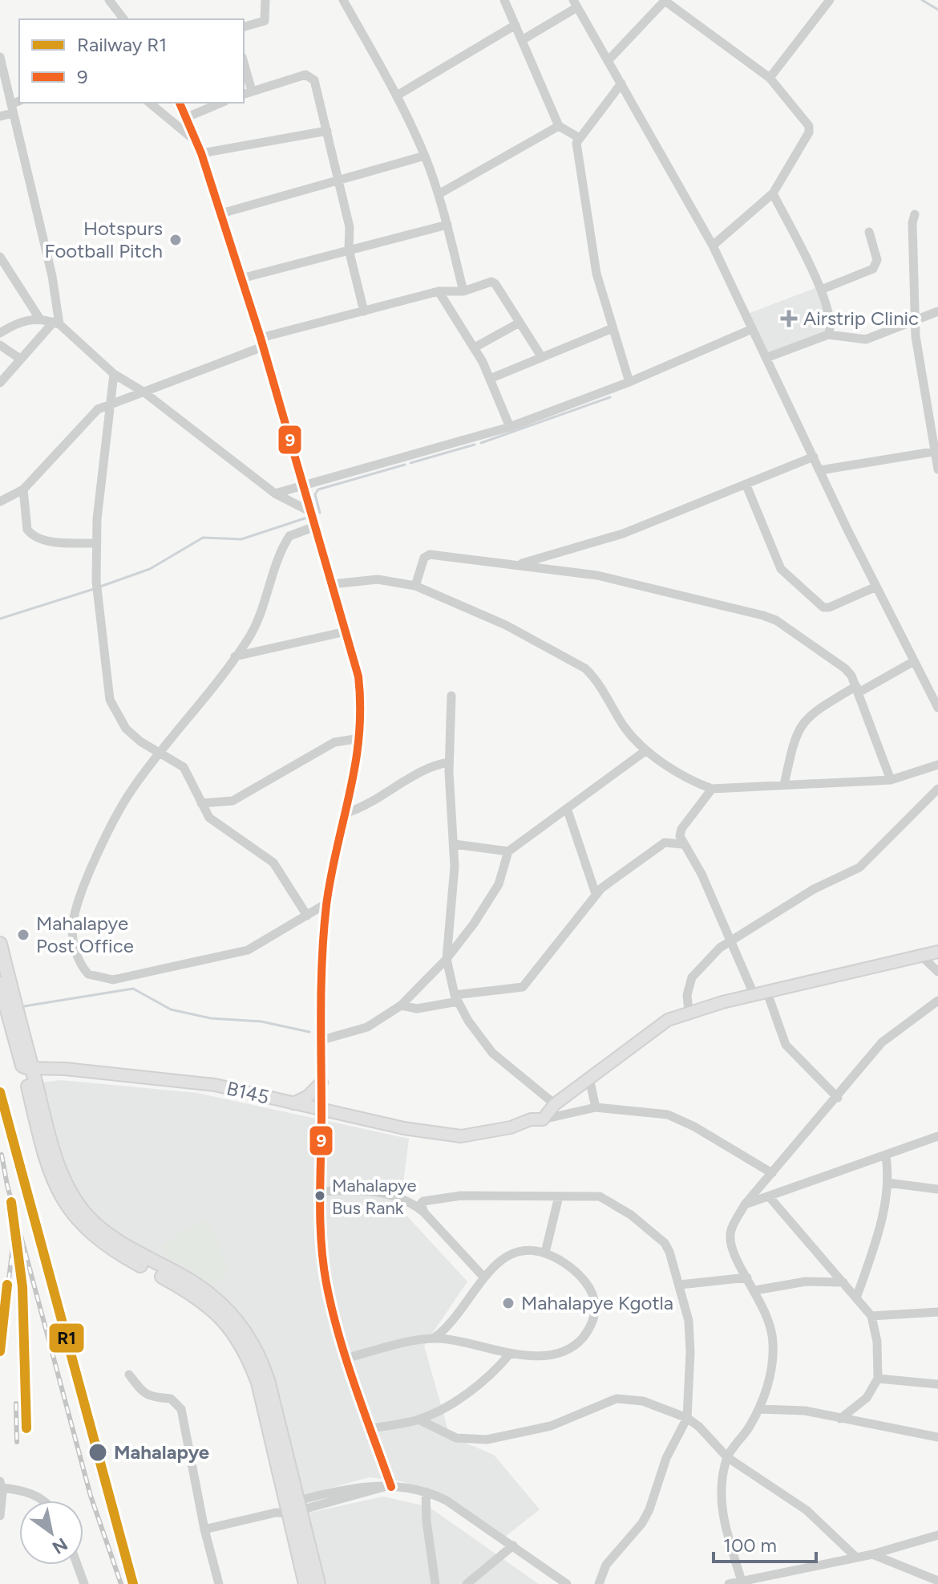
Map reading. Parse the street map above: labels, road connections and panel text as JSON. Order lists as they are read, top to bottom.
{
  "streets": {
    "main road": ["B145"]
  },
  "places": {
    "other": [
      "Hotspurs Football Pitch",
      "Mahalapye Post Office",
      "Mahalapye Bus Rank",
      "Mahalapye Kgotla",
      "Mahalapye"
    ],
    "health": ["Airstrip Clinic"]
  },
  "lines": ["transit line 9", "rail line R1"],
  "legend": ["Railway R1", "9"],
  "scale_bar": "100 m",
  "north": "bottom right"
}
